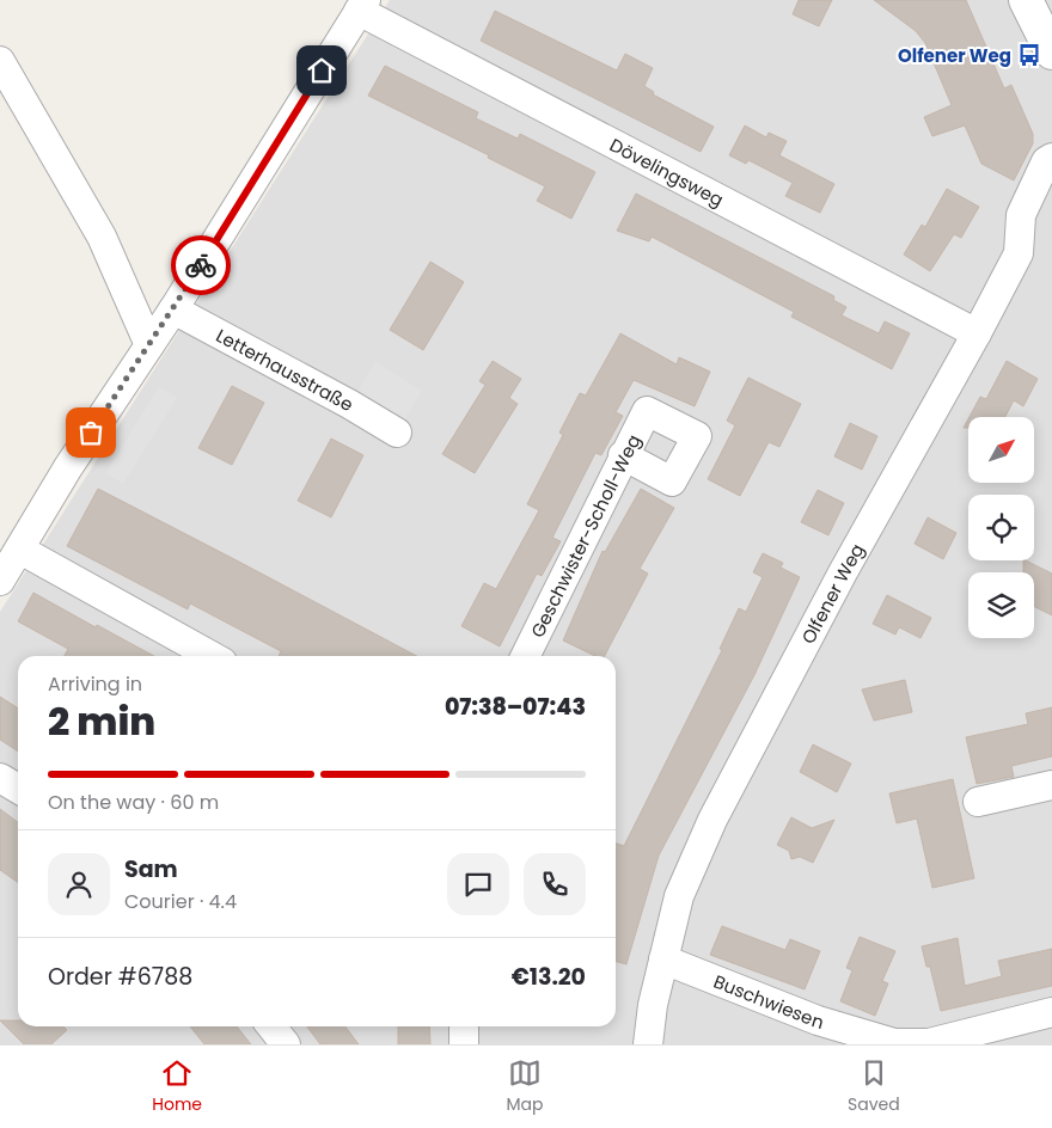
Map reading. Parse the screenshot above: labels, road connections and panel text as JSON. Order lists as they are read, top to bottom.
{
  "streets": {
    "street": [
      "Dövelingsweg",
      "Letterhausstraße",
      "Geschwister-Scholl-Weg",
      "Olfener Weg",
      "Buschwiesen"
    ]
  },
  "crossings": [
    ["Dövelingsweg", "Olfener Weg"],
    ["Olfener Weg", "Buschwiesen"]
  ],
  "places": {
    "bus stop": ["Olfener Weg"]
  },
  "north": "top right",
  "page": {
    "heading": ["2 min", "Arriving in", "07:38–07:43"],
    "panel": [
      "Sam",
      "Courier · 4.4",
      "Order #6788",
      "€13.20"
    ],
    "bar": "On the way · 60 m",
    "tabs": ["Home", "Map", "Saved"]
  }
}
